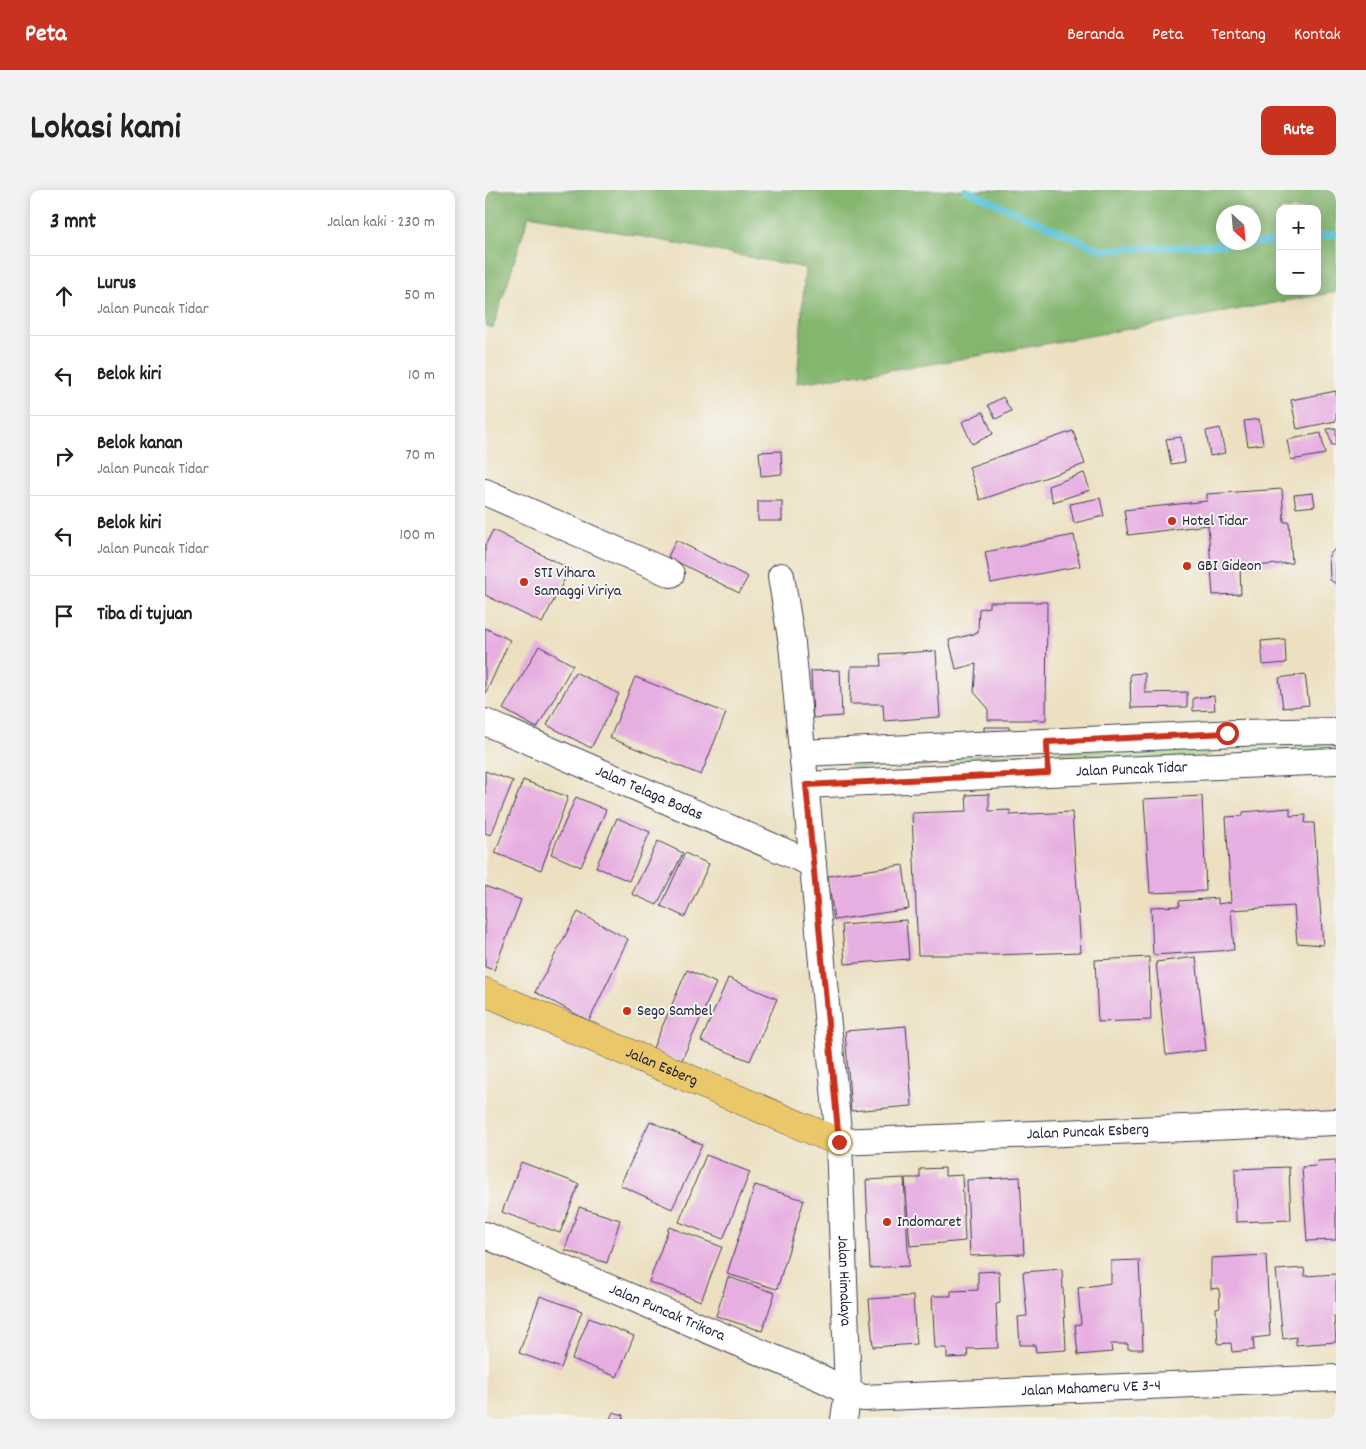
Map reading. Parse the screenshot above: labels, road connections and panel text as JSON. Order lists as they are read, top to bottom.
{
  "streets": {
    "main road": ["Jalan Esberg"],
    "street": [
      "Jalan Puncak Tidar",
      "Jalan Telaga Bodas",
      "Jalan Puncak Esberg",
      "Jalan Himalaya",
      "Jalan Puncak Trikora",
      "Jalan Mahameru VE 3-4"
    ]
  },
  "crossings": [
    ["Jalan Esberg", "Jalan Puncak Esberg"],
    ["Jalan Esberg", "Jalan Himalaya"],
    ["Jalan Puncak Esberg", "Jalan Himalaya"],
    ["Jalan Himalaya", "Jalan Puncak Trikora"],
    ["Jalan Himalaya", "Jalan Mahameru VE 3-4"],
    ["Jalan Puncak Trikora", "Jalan Mahameru VE 3-4"]
  ],
  "places": [
    "Hotel Tidar",
    "GBI Gideon",
    "STI Vihara Samaggi Viriya",
    "Sego Sambel",
    "Indomaret"
  ],
  "north": "bottom right",
  "page": {
    "header": "Peta",
    "nav": [
      "Beranda",
      "Peta",
      "Tentang",
      "Kontak"
    ],
    "title": "Lokasi kami",
    "buttons": "Rute",
    "heading": ["3 mnt", "Jalan kaki · 230 m"],
    "map_buttons": ["+", "−"],
    "list": [
      ["Lurus", "Jalan Puncak Tidar", "50 m"],
      ["Belok kiri", "10 m"],
      ["Belok kanan", "Jalan Puncak Tidar", "70 m"],
      ["Belok kiri", "Jalan Puncak Tidar", "100 m"],
      "Tiba di tujuan"
    ]
  }
}
